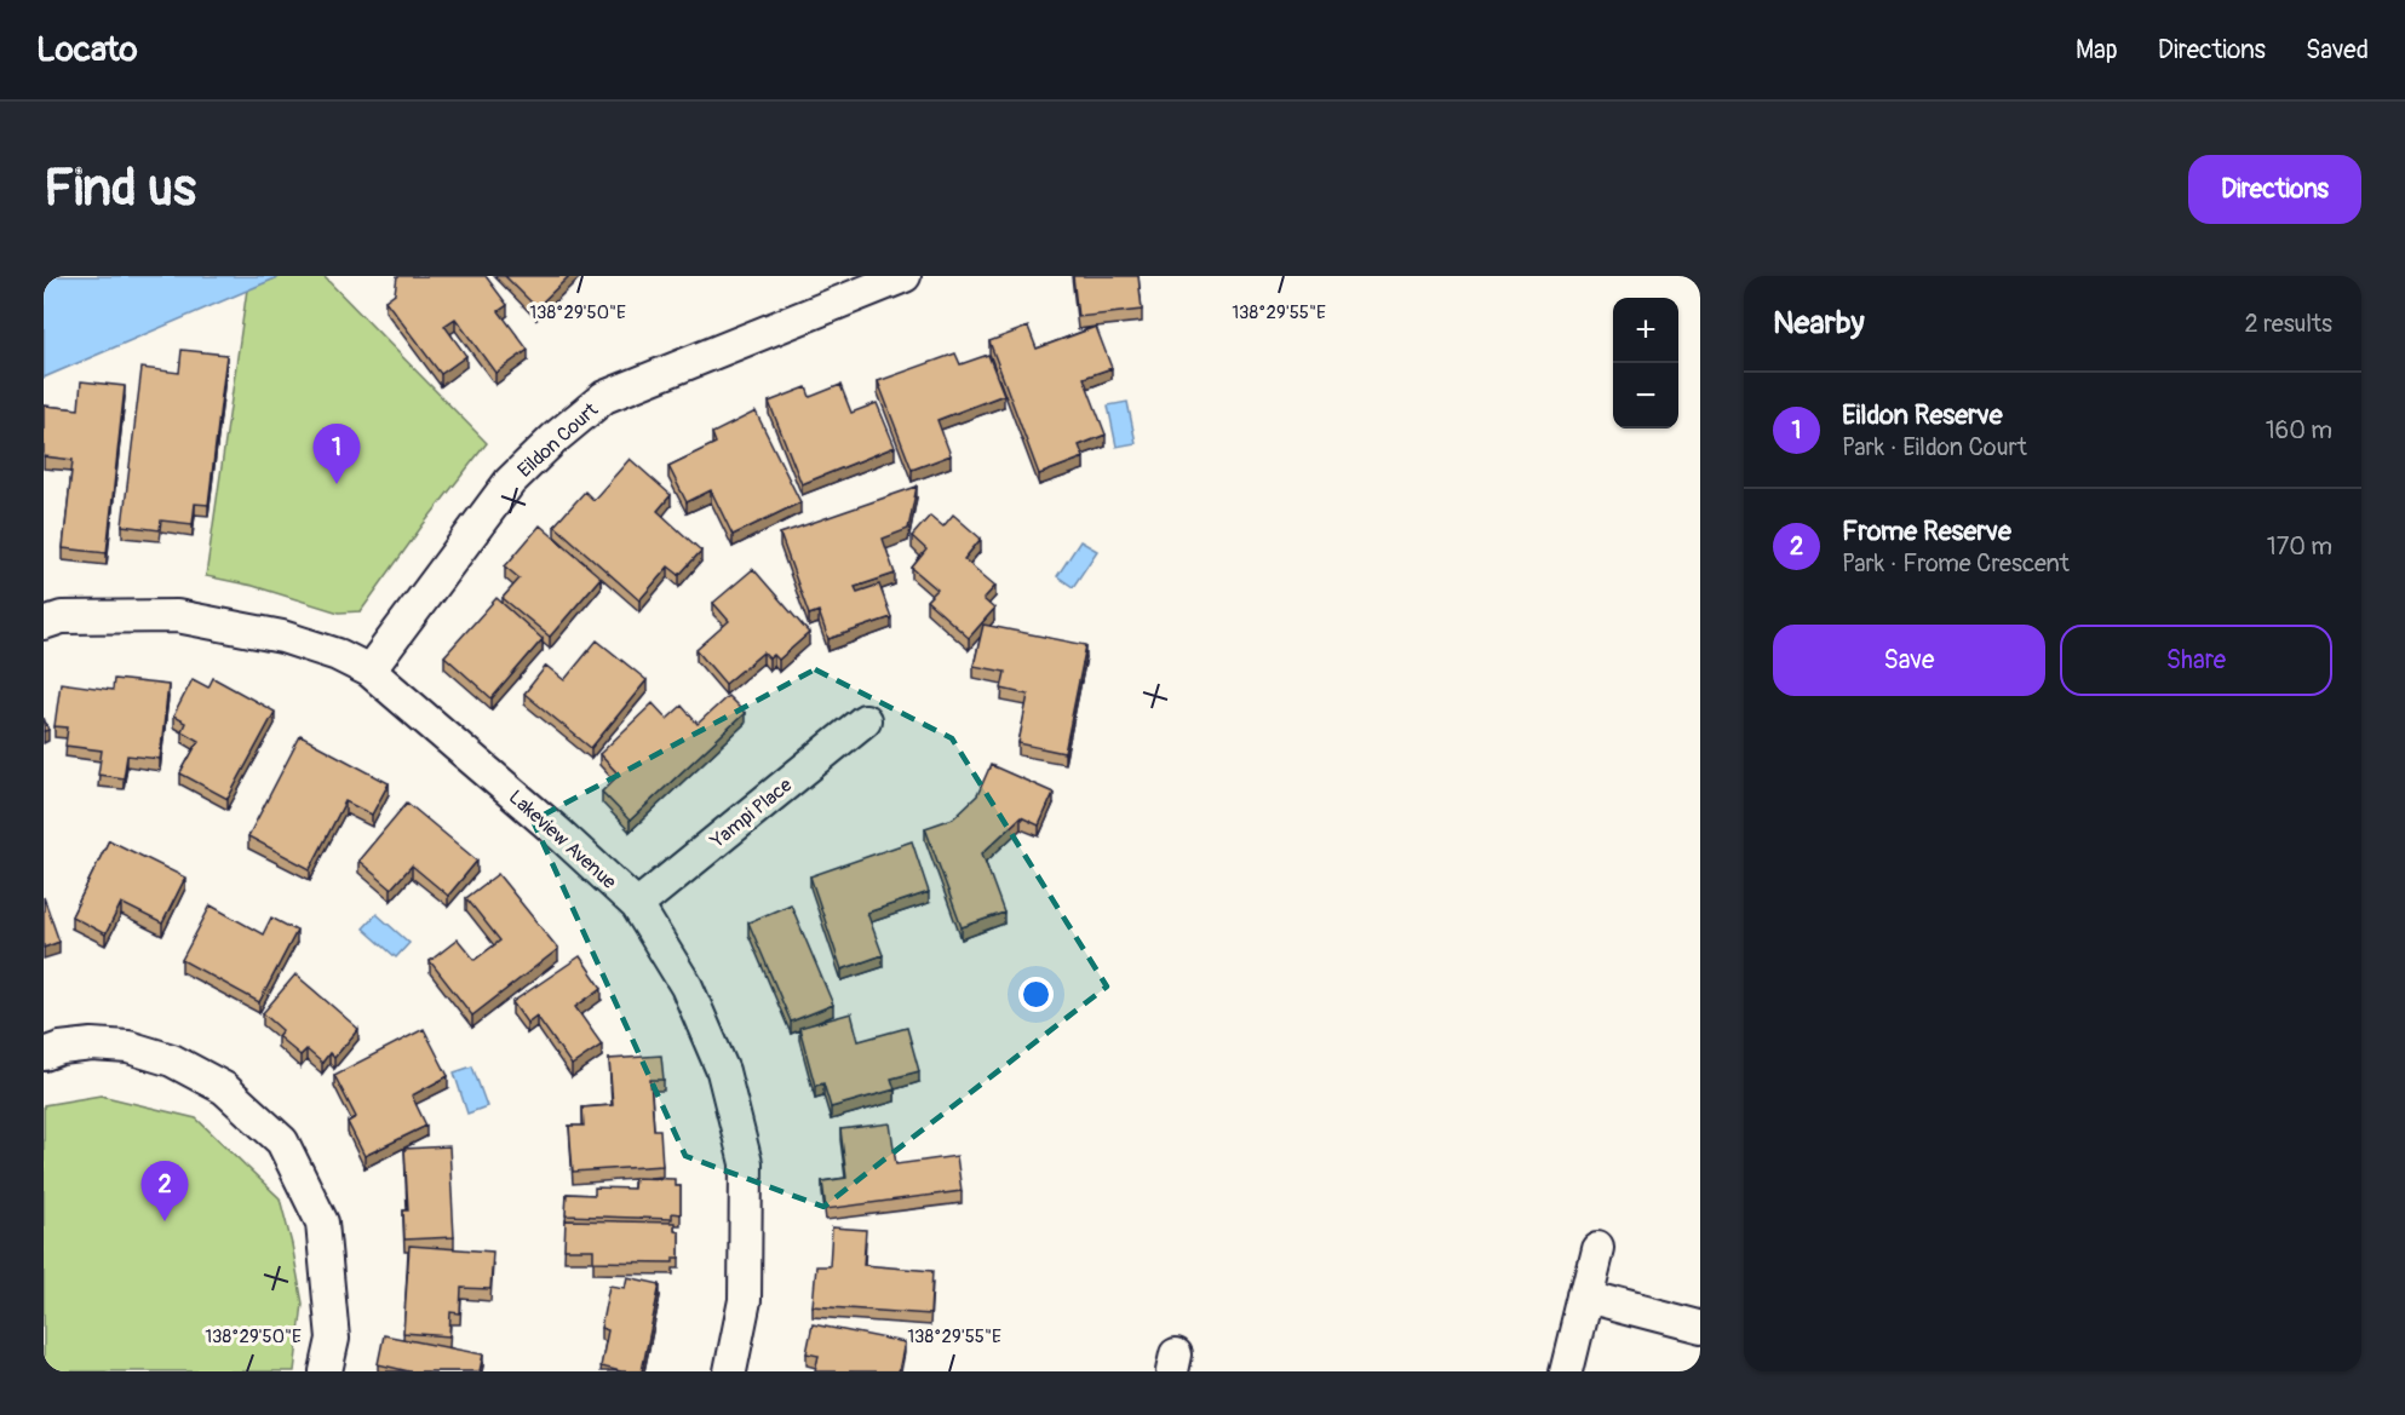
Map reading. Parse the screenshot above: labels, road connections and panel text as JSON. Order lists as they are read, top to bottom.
{
  "streets": {
    "street": ["Eildon Court", "Yampi Place", "Lakeview Avenue"]
  },
  "crossings": [
    ["Eildon Court", "Lakeview Avenue"],
    ["Yampi Place", "Lakeview Avenue"]
  ],
  "page": {
    "header": "Locato",
    "nav": ["Map", "Directions", "Saved"],
    "buttons": [
      "Directions",
      ["Save", "Share"]
    ],
    "title": "Find us",
    "heading": ["Nearby", "2 results"],
    "map_buttons": ["+", "−"],
    "list": [
      {
        "mark": "1",
        "name": "Eildon Reserve",
        "note": "Park · Eildon Court",
        "value": "160 m"
      },
      {
        "mark": "2",
        "name": "Frome Reserve",
        "note": "Park · Frome Crescent",
        "value": "170 m"
      }
    ],
    "pins": ["1", "2"]
  },
  "coordinates": ["138°29'50\"E", "138°29'55\"E"]
}
